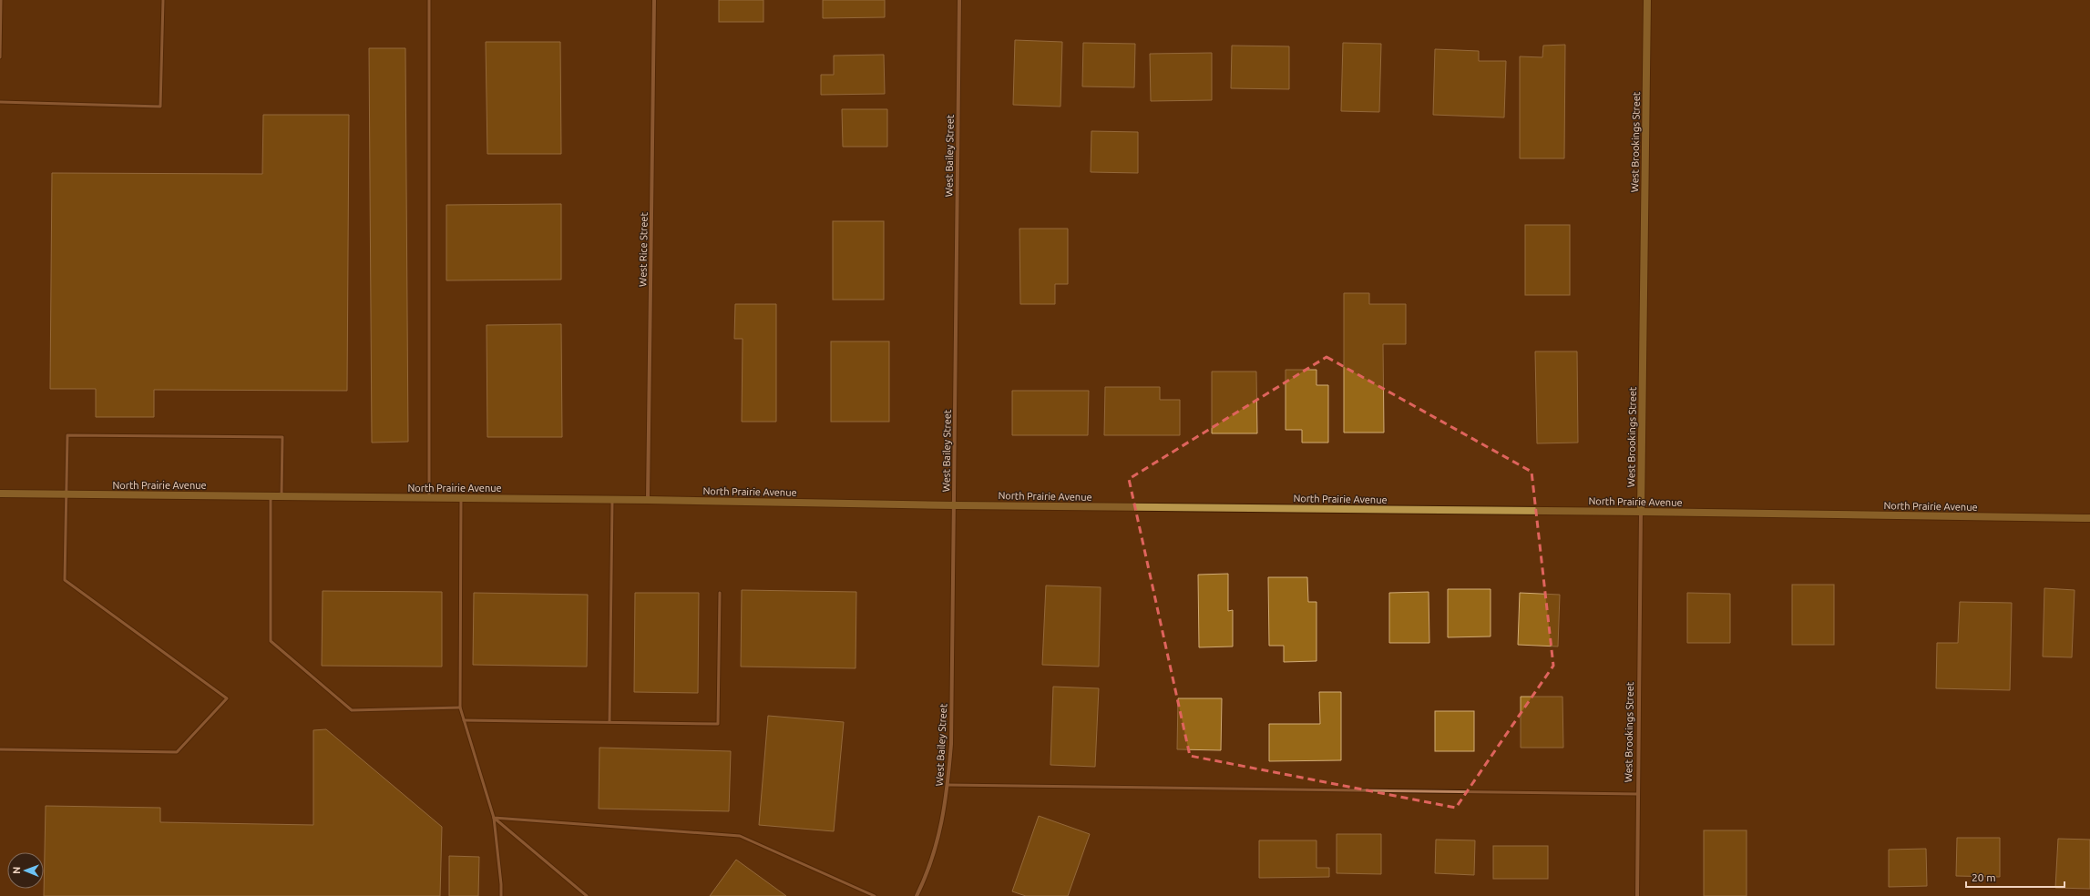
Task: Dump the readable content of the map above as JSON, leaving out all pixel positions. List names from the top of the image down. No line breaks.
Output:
{"streets":{"street":["West Brookings Street","West Bailey Street","West Rice Street","North Prairie Avenue"]},"crossings":[["West Brookings Street","North Prairie Avenue"],["West Bailey Street","North Prairie Avenue"],["West Rice Street","North Prairie Avenue"]],"scale_bar":"20 m","north":"left"}
